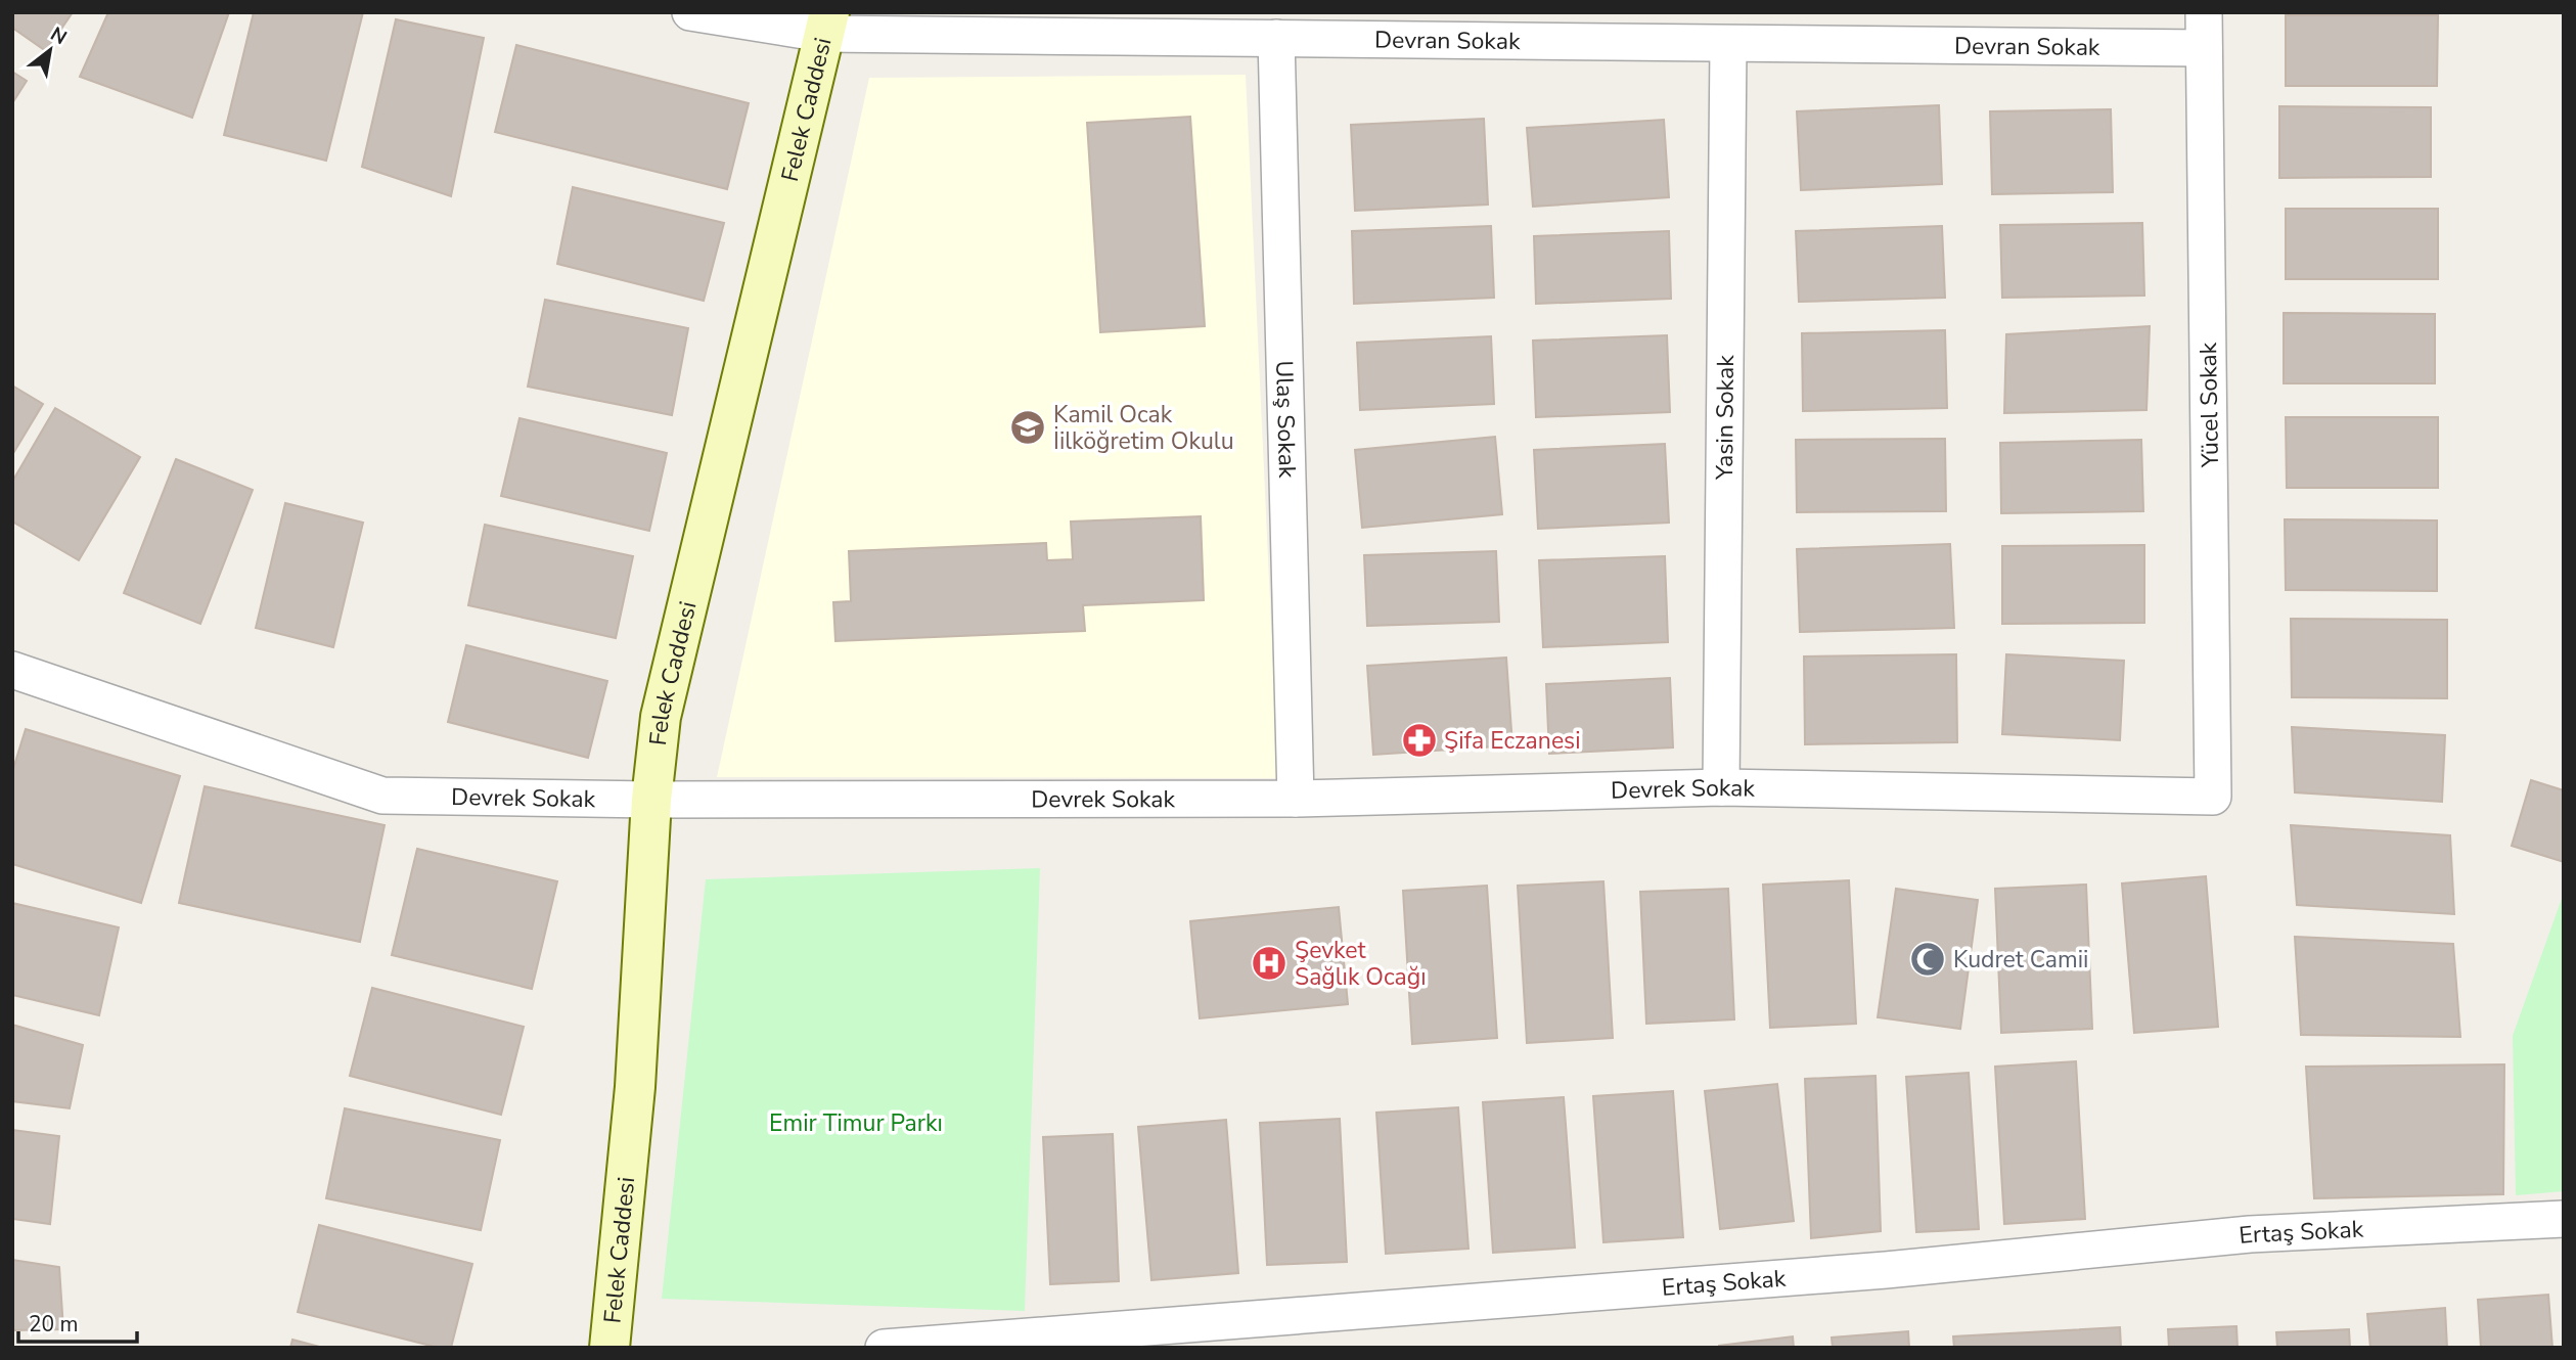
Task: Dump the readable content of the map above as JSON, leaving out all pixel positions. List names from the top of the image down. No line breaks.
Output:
{"streets":{"street":["Devran Sokak","Felek Caddesi","Yücel Sokak","Yasin Sokak","Ulaş Sokak","Devrek Sokak","Ertaş Sokak"]},"crossings":[["Devran Sokak","Felek Caddesi"],["Devran Sokak","Yücel Sokak"],["Devran Sokak","Yasin Sokak"],["Devran Sokak","Ulaş Sokak"],["Felek Caddesi","Devrek Sokak"],["Yücel Sokak","Devrek Sokak"],["Yasin Sokak","Devrek Sokak"],["Ulaş Sokak","Devrek Sokak"]],"parks":["Emir Timur Parkı"],"places":{"school or university":["Kamil Ocak İilköğretim Okulu"],"pharmacy":["Şifa Eczanesi"],"mosque":["Kudret Camii"],"hospital":["Şevket Sağlık Ocağı"]},"scale_bar":"20 m","north":"top right"}
